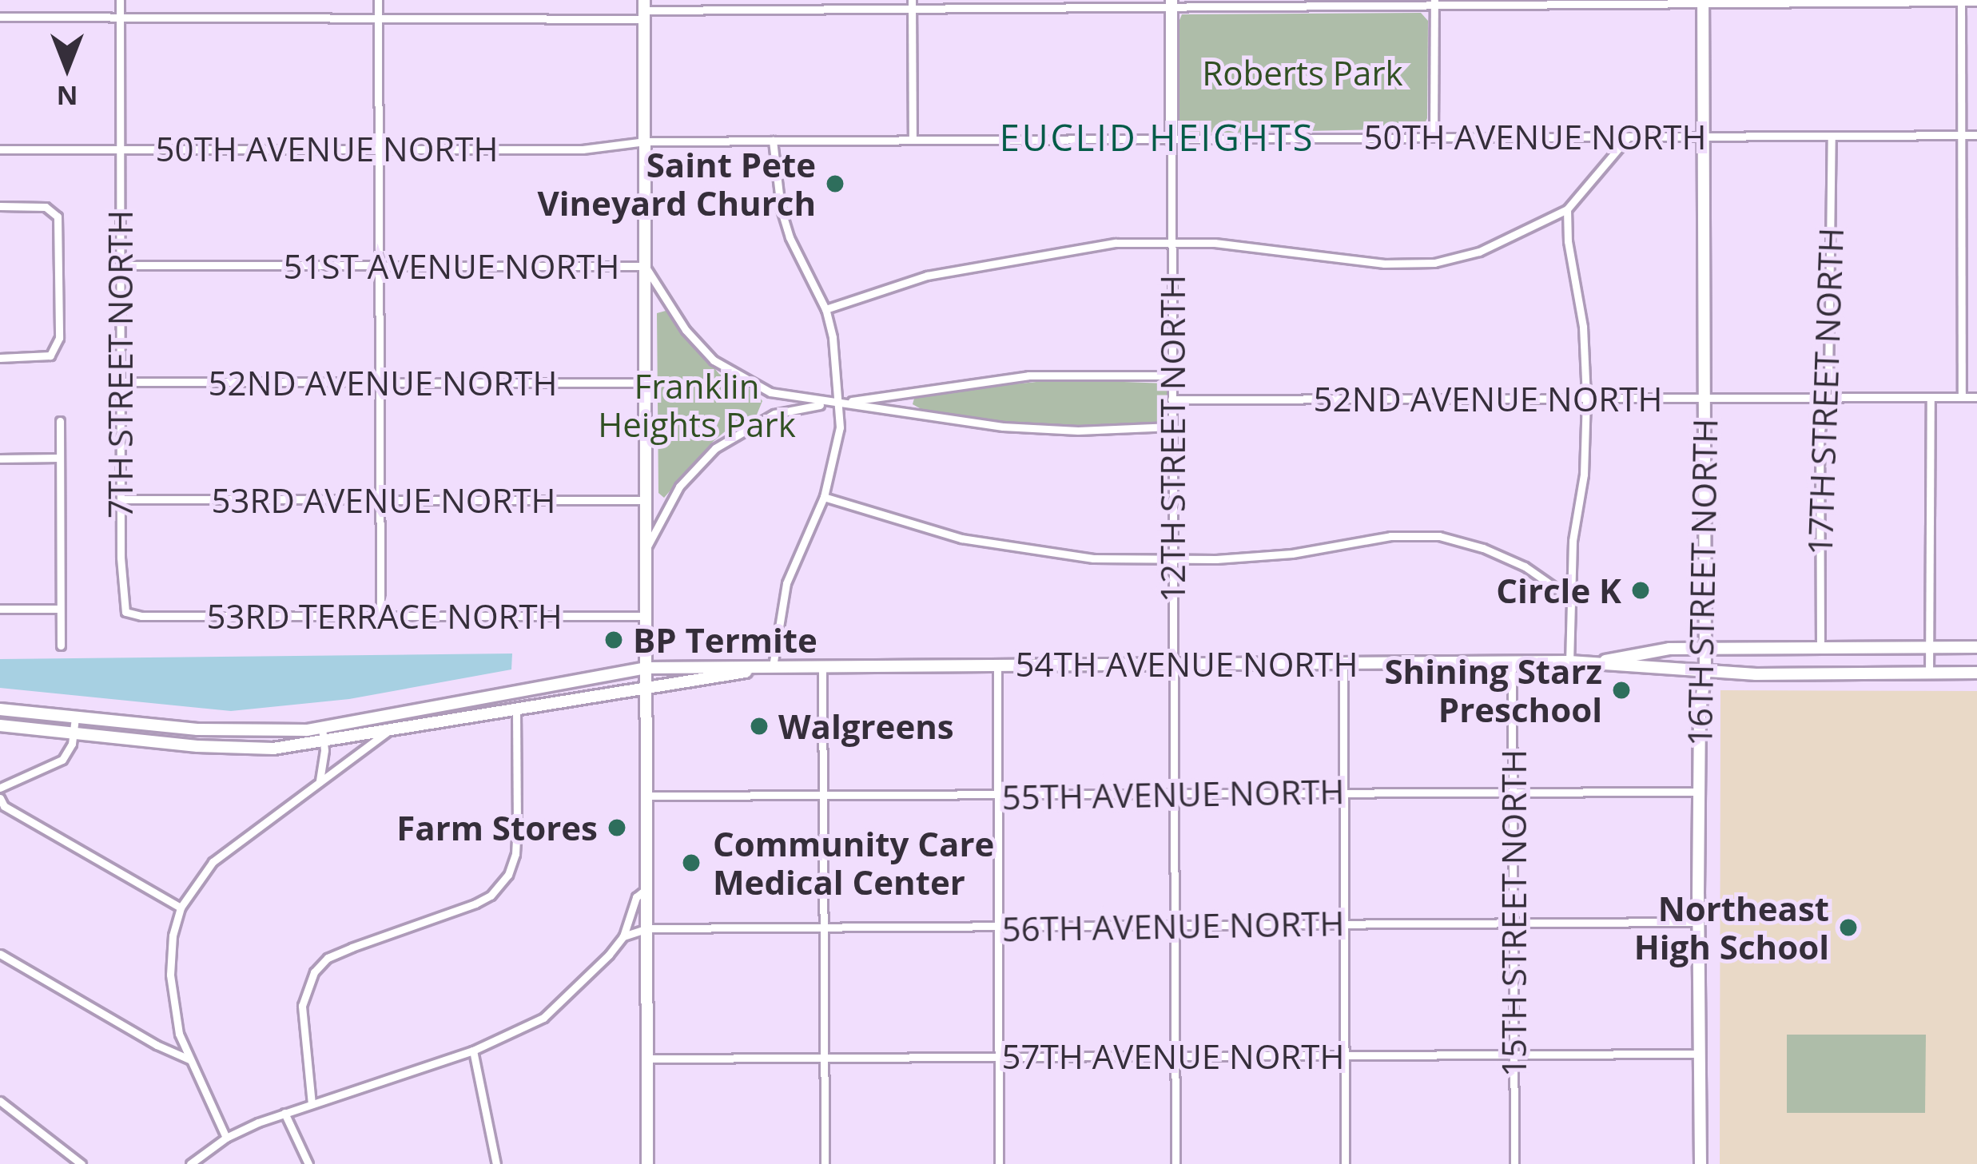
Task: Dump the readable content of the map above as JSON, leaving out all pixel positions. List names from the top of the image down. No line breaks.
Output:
{"streets":{"main road":["12TH STREET NORTH","16TH STREET NORTH","54TH AVENUE NORTH"],"street":["50TH AVENUE NORTH","51ST AVENUE NORTH","7TH STREET NORTH","52ND AVENUE NORTH","17TH STREET NORTH","53RD AVENUE NORTH","53RD TERRACE NORTH","55TH AVENUE NORTH","15TH STREET NORTH","56TH AVENUE NORTH","57TH AVENUE NORTH"]},"crossings":[["50TH AVENUE NORTH","7TH STREET NORTH"],["50TH AVENUE NORTH","17TH STREET NORTH"],["50TH AVENUE NORTH","12TH STREET NORTH"],["50TH AVENUE NORTH","16TH STREET NORTH"],["51ST AVENUE NORTH","7TH STREET NORTH"],["7TH STREET NORTH","52ND AVENUE NORTH"],["7TH STREET NORTH","53RD AVENUE NORTH"],["7TH STREET NORTH","53RD TERRACE NORTH"],["52ND AVENUE NORTH","17TH STREET NORTH"],["52ND AVENUE NORTH","12TH STREET NORTH"],["52ND AVENUE NORTH","16TH STREET NORTH"],["17TH STREET NORTH","54TH AVENUE NORTH"],["12TH STREET NORTH","54TH AVENUE NORTH"],["12TH STREET NORTH","55TH AVENUE NORTH"],["12TH STREET NORTH","56TH AVENUE NORTH"],["12TH STREET NORTH","57TH AVENUE NORTH"],["16TH STREET NORTH","54TH AVENUE NORTH"],["16TH STREET NORTH","55TH AVENUE NORTH"],["16TH STREET NORTH","56TH AVENUE NORTH"],["16TH STREET NORTH","57TH AVENUE NORTH"],["54TH AVENUE NORTH","15TH STREET NORTH"],["55TH AVENUE NORTH","15TH STREET NORTH"],["15TH STREET NORTH","56TH AVENUE NORTH"],["15TH STREET NORTH","57TH AVENUE NORTH"]],"districts":["EUCLID HEIGHTS"],"parks":["Roberts Park","Franklin Heights Park"],"places":["Saint Pete Vineyard Church","Circle K","BP Termite","Shining Starz Preschool","Walgreens","Farm Stores","Community Care Medical Center","Northeast High School"],"north":"bottom"}
